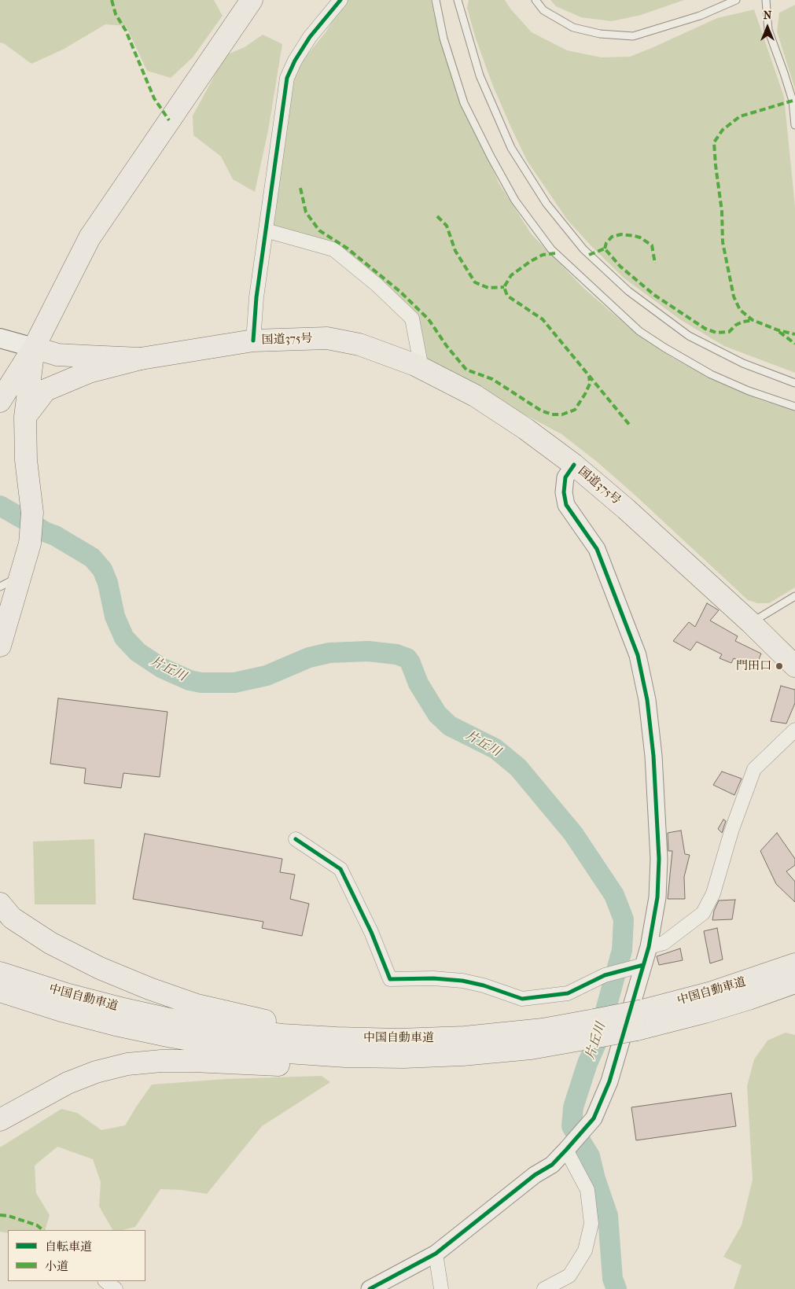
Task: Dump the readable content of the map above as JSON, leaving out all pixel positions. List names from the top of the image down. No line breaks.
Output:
{"streets":{"highway":["国道375号","中国自動車道"]},"water":["片丘川"],"places":["門田口"],"legend":["自転車道","小道"],"north":"top"}
